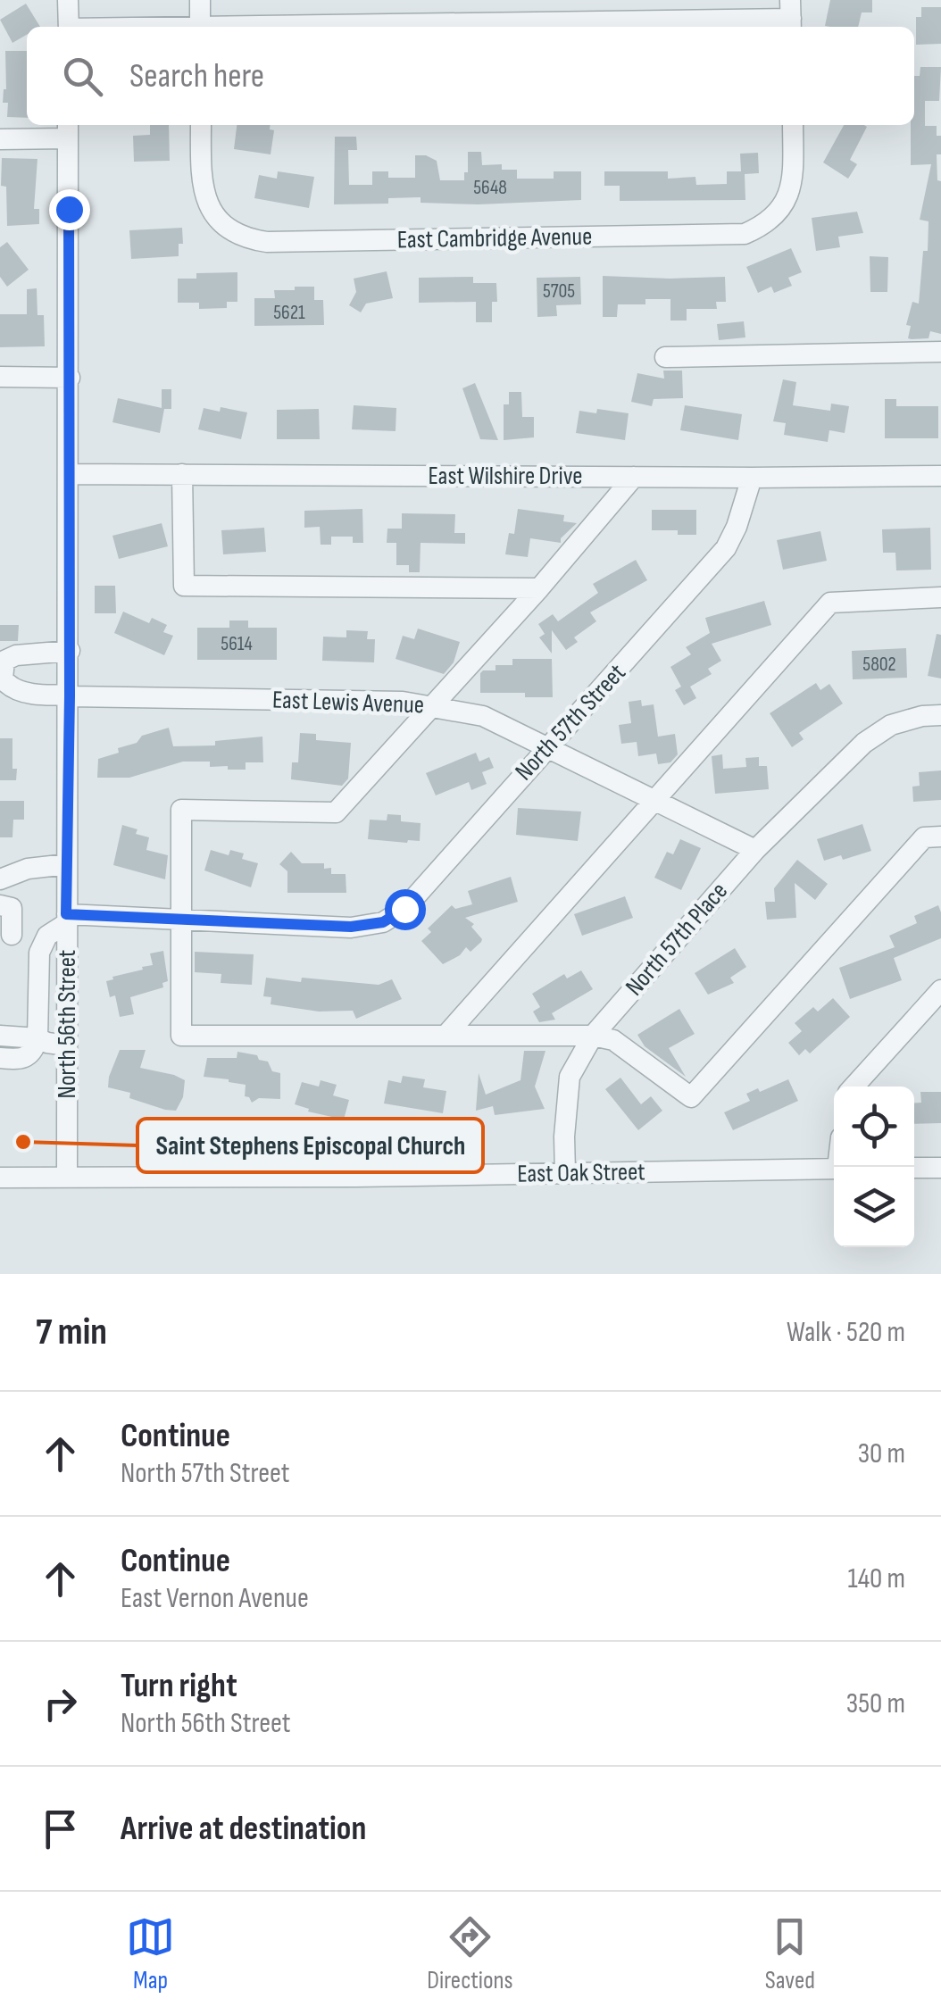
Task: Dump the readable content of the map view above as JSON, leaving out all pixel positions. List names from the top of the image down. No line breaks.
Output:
{"streets":{"street":["East Cambridge Avenue","East Wilshire Drive","East Lewis Avenue","North 57th Street","North 57th Place","North 56th Street","East Oak Street"]},"crossings":[["East Wilshire Drive","North 57th Street"],["East Wilshire Drive","North 56th Street"],["East Lewis Avenue","North 57th Street"],["East Lewis Avenue","North 57th Place"],["East Lewis Avenue","North 56th Street"],["North 57th Street","North 56th Street"],["North 57th Place","East Oak Street"],["North 56th Street","East Oak Street"]],"places":["Saint Stephens Episcopal Church"],"house_numbers":["5648","5705","5621","5614","5802"],"page":{"search":"Search here","heading":["7 min","Walk · 520 m"],"list":[["Continue","North 57th Street","30 m"],["Continue","East Vernon Avenue","140 m"],["Turn right","North 56th Street","350 m"],"Arrive at destination"],"nav":["Map","Directions","Saved"]}}
